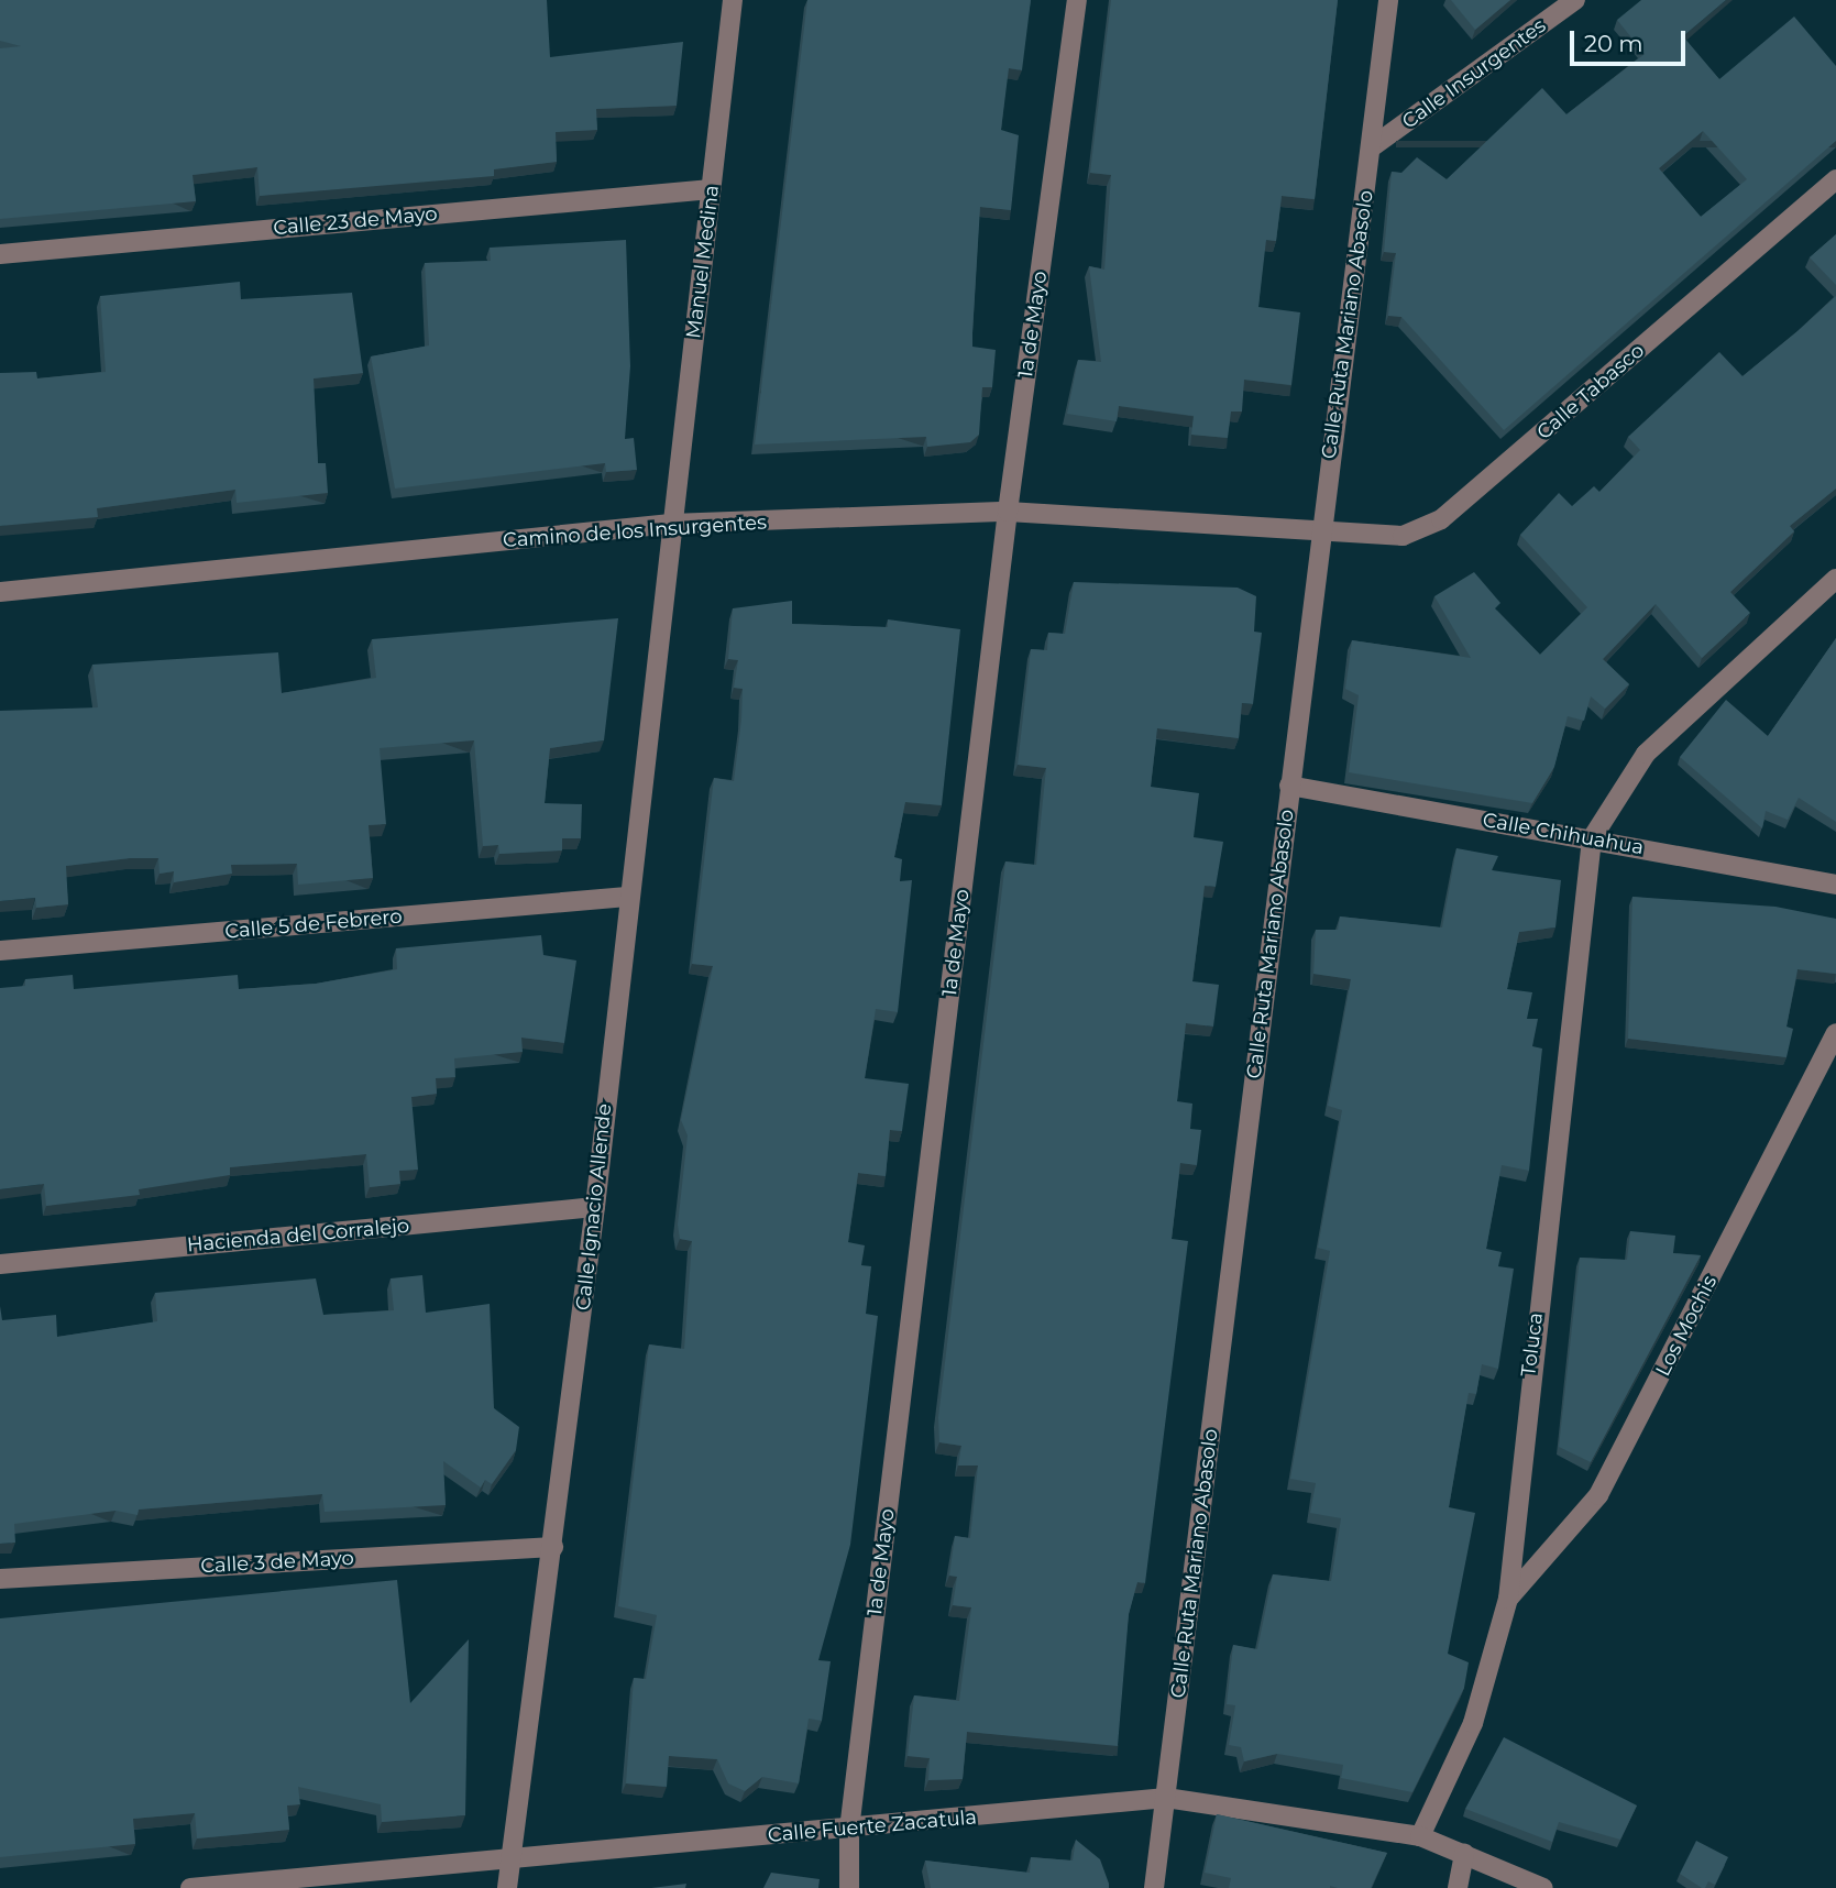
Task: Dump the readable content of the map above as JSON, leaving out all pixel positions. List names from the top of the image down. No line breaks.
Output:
{"streets":{"street":["Calle Insurgentes","Calle 23 de Mayo","Manuel Medina","1a de Mayo","Calle Ruta Mariano Abasolo","Calle Tabasco","Camino de los Insurgentes","Calle Chihuahua","Calle 5 de Febrero","Calle Ignacio Allende","Hacienda del Corralejo","Los Mochis","Toluca","Calle 3 de Mayo","Calle Fuerte Zacatula"]},"crossings":[["Calle Insurgentes","Calle Ruta Mariano Abasolo"],["Calle 23 de Mayo","Manuel Medina"],["Manuel Medina","Camino de los Insurgentes"],["Manuel Medina","Calle Ignacio Allende"],["1a de Mayo","Camino de los Insurgentes"],["1a de Mayo","Calle Fuerte Zacatula"],["Calle Ruta Mariano Abasolo","Calle Tabasco"],["Calle Ruta Mariano Abasolo","Camino de los Insurgentes"],["Calle Ruta Mariano Abasolo","Calle Chihuahua"],["Calle Ruta Mariano Abasolo","Calle Fuerte Zacatula"],["Calle Tabasco","Camino de los Insurgentes"],["Camino de los Insurgentes","Calle Ignacio Allende"],["Calle Chihuahua","Toluca"],["Calle 5 de Febrero","Calle Ignacio Allende"],["Calle Ignacio Allende","Hacienda del Corralejo"],["Calle Ignacio Allende","Calle 3 de Mayo"],["Calle Ignacio Allende","Calle Fuerte Zacatula"],["Los Mochis","Toluca"],["Toluca","Calle Fuerte Zacatula"]],"scale_bar":"20 m"}
